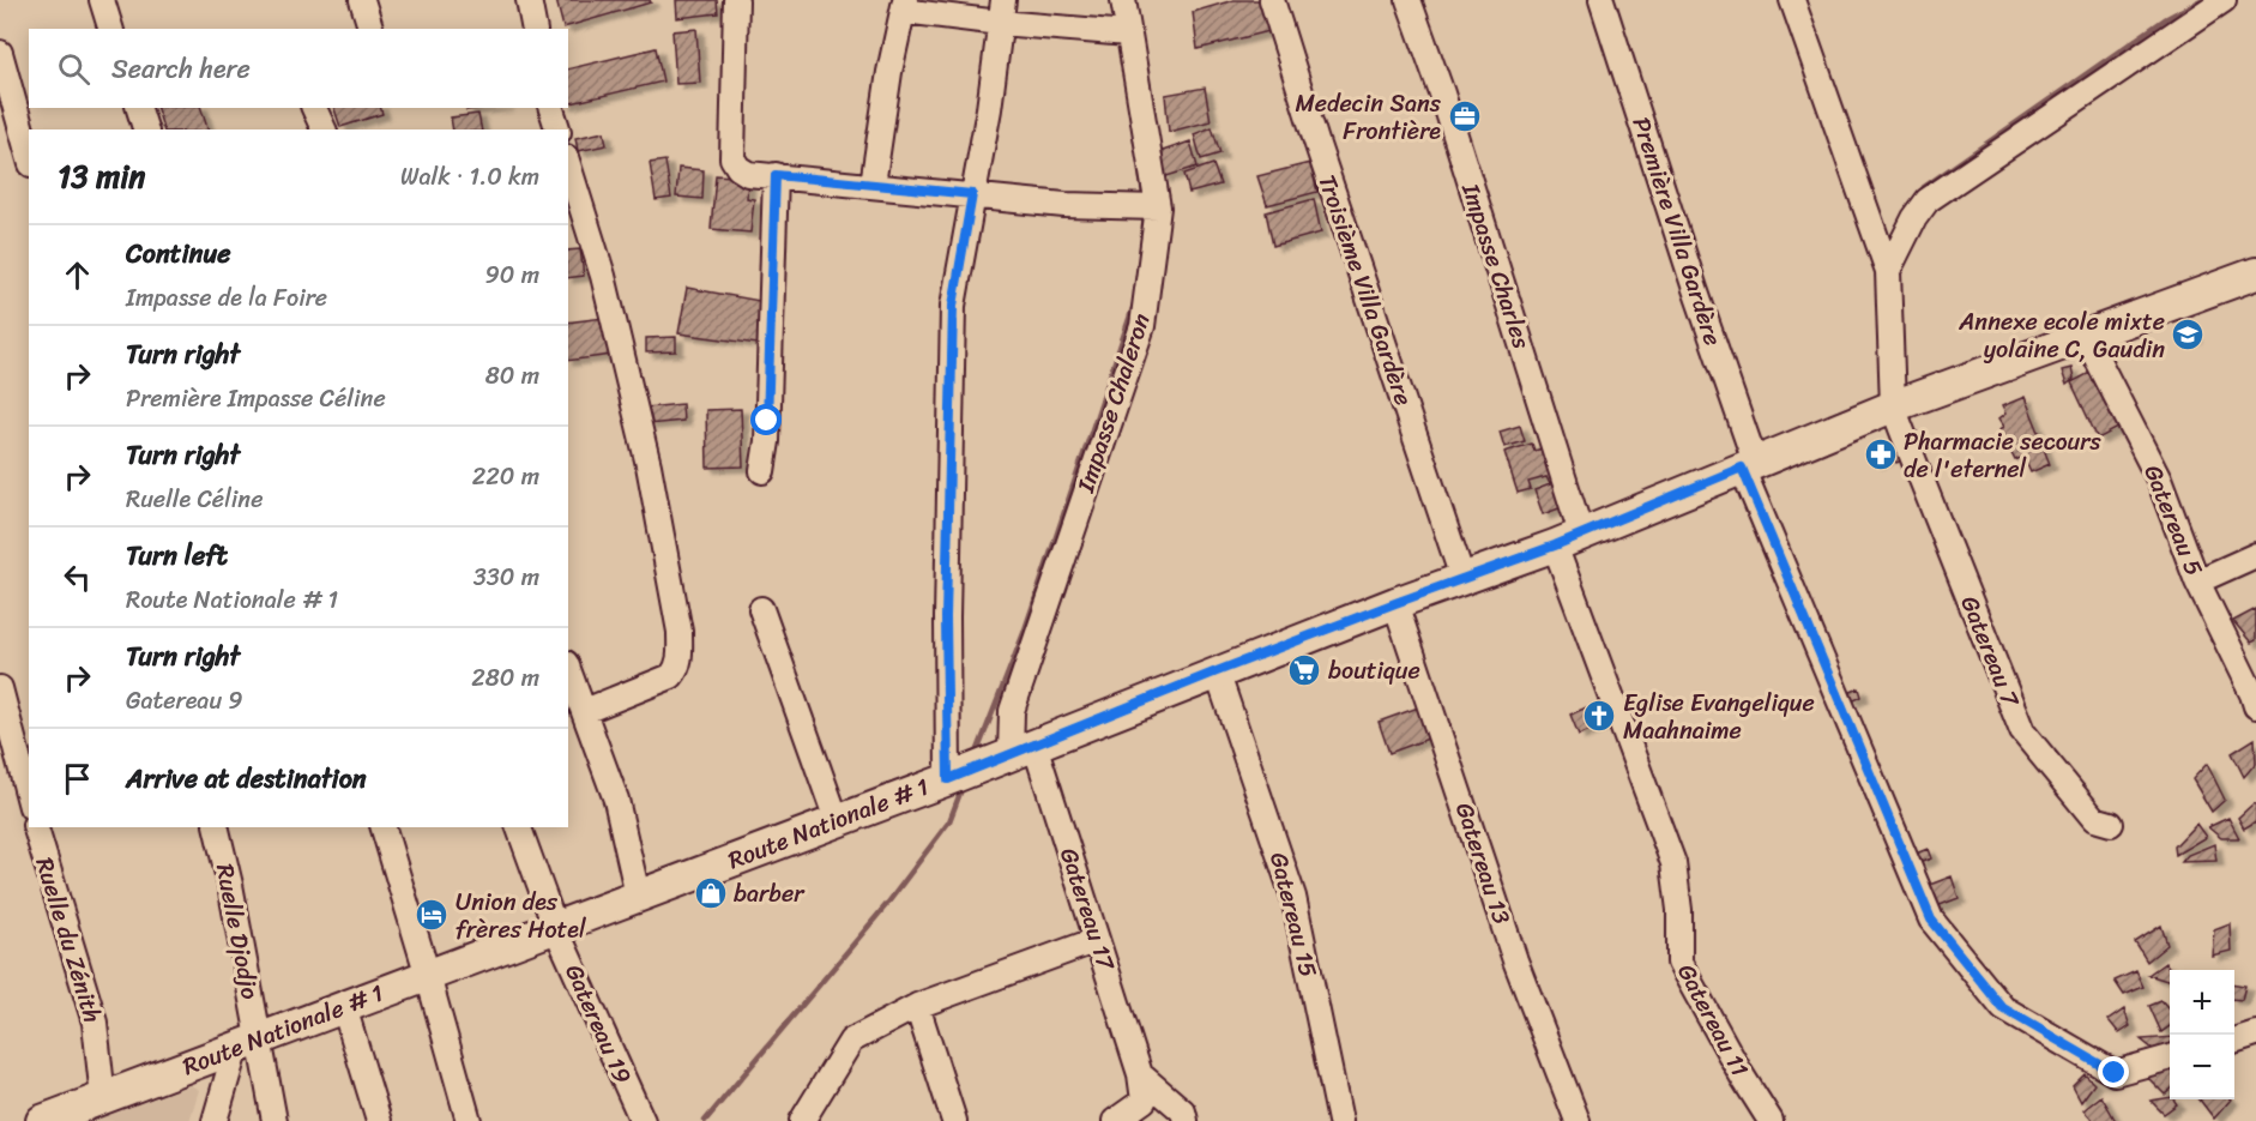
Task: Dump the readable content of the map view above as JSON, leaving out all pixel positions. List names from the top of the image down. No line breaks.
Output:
{"streets":{"main road":["Route Nationale # 1"],"street":["Première Villa Gardère","Impasse Charles","Troisième Villa Gardère","Impasse Chaleron","Gatereau 5","Gatereau 7","Gatereau 13","Gatereau 17","Gatereau 15","Ruelle Djodjo","Ruelle du Zénith","Gatereau 11","Gatereau 19"]},"crossings":[["Première Villa Gardère","Route Nationale # 1"],["Impasse Charles","Route Nationale # 1"],["Impasse Charles","Gatereau 11"],["Troisième Villa Gardère","Route Nationale # 1"],["Impasse Chaleron","Route Nationale # 1"],["Impasse Chaleron","Gatereau 17"],["Gatereau 5","Route Nationale # 1"],["Gatereau 7","Route Nationale # 1"],["Route Nationale # 1","Gatereau 13"],["Route Nationale # 1","Gatereau 17"],["Route Nationale # 1","Gatereau 15"],["Route Nationale # 1","Ruelle Djodjo"],["Route Nationale # 1","Ruelle du Zénith"],["Route Nationale # 1","Gatereau 11"],["Route Nationale # 1","Gatereau 19"]],"places":{"office":["Medecin Sans Frontière"],"school or university":["Annexe ecole mixte yolaine C, Gaudin"],"pharmacy":["Pharmacie secours de l'eternel"],"supermarket":["boutique"],"church":["Eglise Evangelique Maahnaime"],"shop":["barber"],"hotel":["Union des frères Hotel"]},"page":{"search":"Search here","heading":["13 min","Walk · 1.0 km"],"list":[["Continue","Impasse de la Foire","90 m"],["Turn right","Première Impasse Céline","80 m"],["Turn right","Ruelle Céline","220 m"],["Turn left","Route Nationale # 1","330 m"],["Turn right","Gatereau 9","280 m"],"Arrive at destination"],"map_buttons":["+","−"]}}
